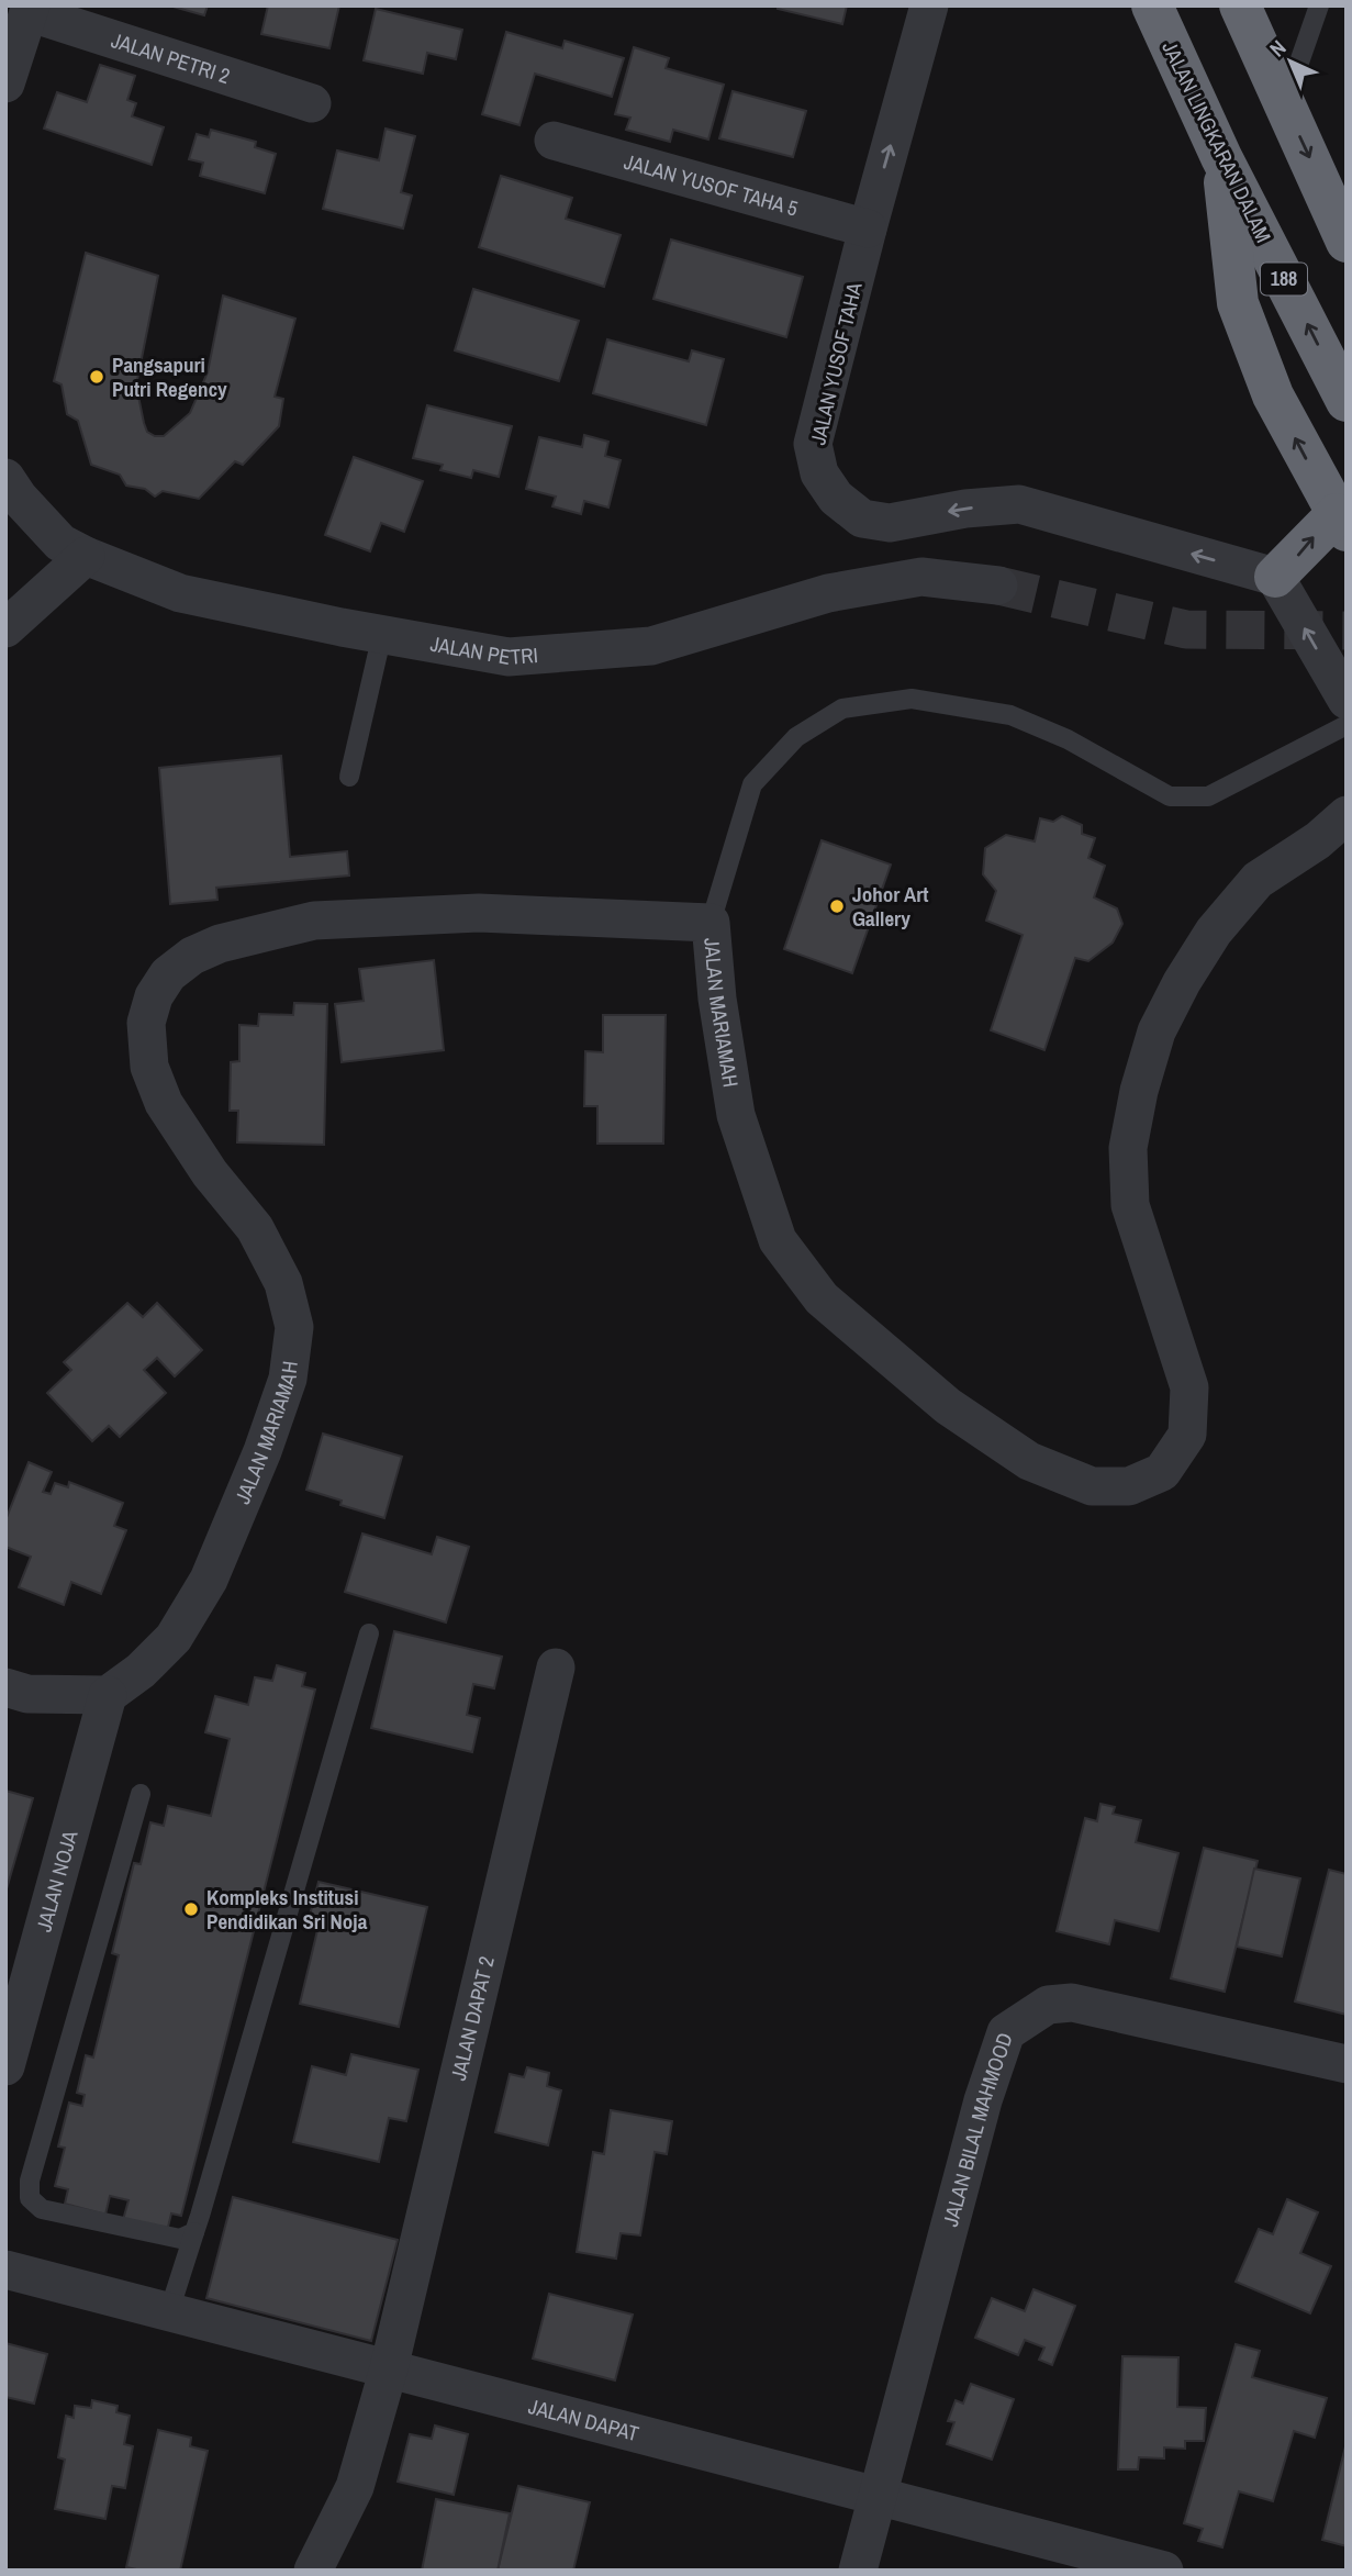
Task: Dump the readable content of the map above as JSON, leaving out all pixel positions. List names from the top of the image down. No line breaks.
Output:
{"streets":{"highway":["JALAN LINGKARAN DALAM","188"],"street":["JALAN PETRI 2","JALAN YUSOF TAHA 5","JALAN YUSOF TAHA","JALAN PETRI","JALAN MARIAMAH","JALAN NOJA","JALAN DAPAT 2","JALAN BILAL MAHMOOD","JALAN DAPAT"]},"crossings":[["JALAN YUSOF TAHA 5","JALAN YUSOF TAHA"],["JALAN MARIAMAH","JALAN NOJA"],["JALAN DAPAT 2","JALAN DAPAT"],["JALAN BILAL MAHMOOD","JALAN DAPAT"]],"places":["Pangsapuri Putri Regency","Johor Art Gallery","Kompleks Institusi Pendidikan Sri Noja"],"north":"top left"}
